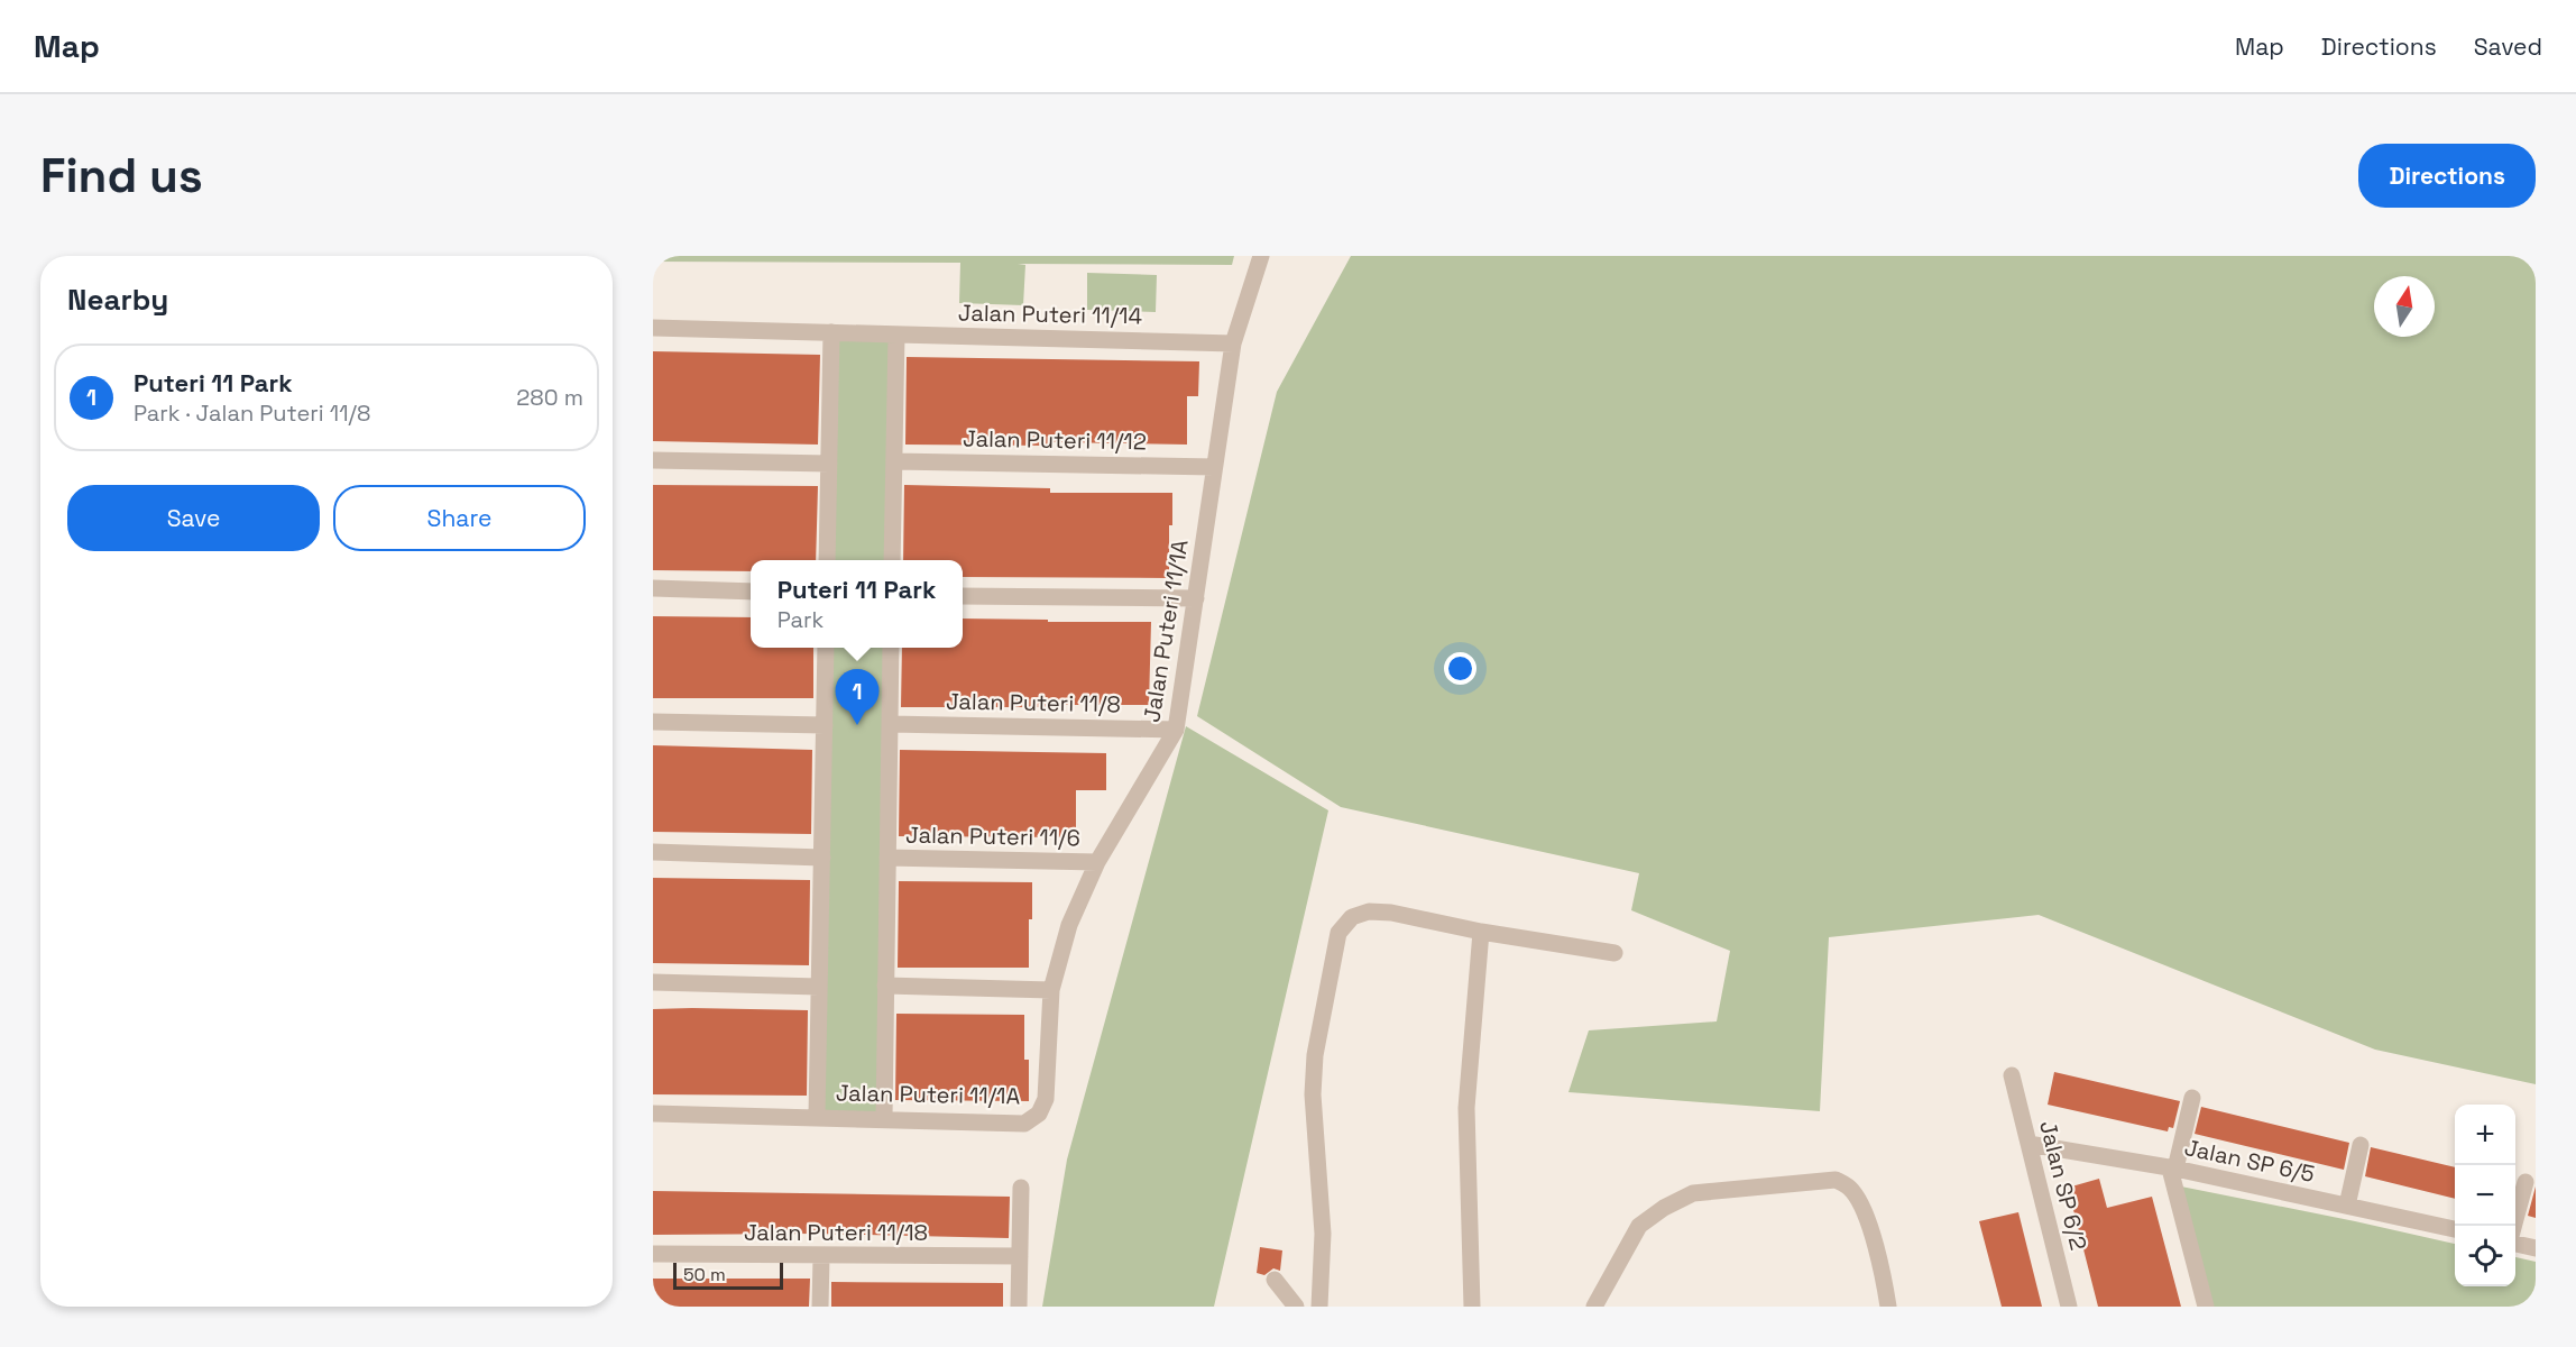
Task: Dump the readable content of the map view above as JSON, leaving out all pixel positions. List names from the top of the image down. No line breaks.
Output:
{"streets":{"street":["Jalan Puteri 11/14","Jalan Puteri 11/12","Jalan Puteri 11/1A","Jalan Puteri 11/8","Jalan Puteri 11/6","Jalan SP 6/5","Jalan SP 6/2","Jalan Puteri 11/18"]},"crossings":[["Jalan Puteri 11/14","Jalan Puteri 11/1A"],["Jalan Puteri 11/12","Jalan Puteri 11/1A"],["Jalan Puteri 11/1A","Jalan Puteri 11/8"],["Jalan Puteri 11/1A","Jalan Puteri 11/6"],["Jalan SP 6/5","Jalan SP 6/2"]],"scale_bar":"50 m","north":"top","page":{"header":"Map","nav":["Map","Directions","Saved"],"buttons":["Directions",["Save","Share"]],"title":"Find us","heading":"Nearby","list":[{"mark":"1","name":"Puteri 11 Park","note":"Park · Jalan Puteri 11/8","value":"280 m"}],"popup":["Puteri 11 Park","Park"],"pins":"1","map_buttons":["+","−"],"scale":"50 m"}}
